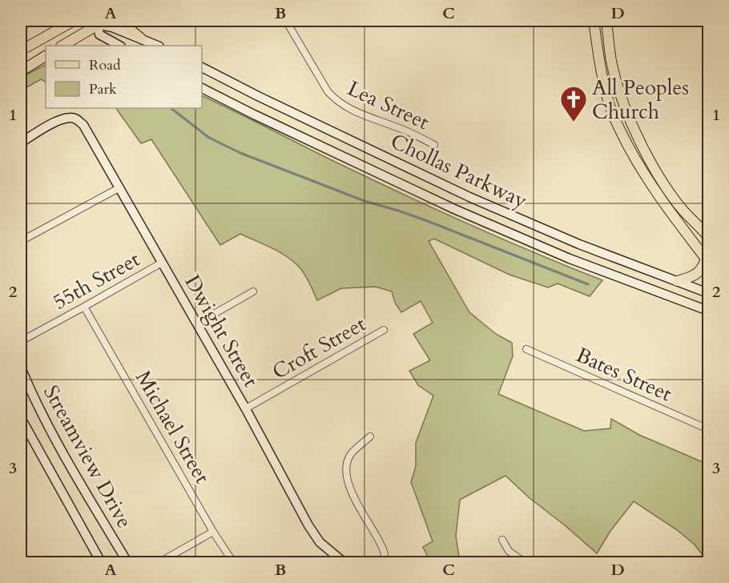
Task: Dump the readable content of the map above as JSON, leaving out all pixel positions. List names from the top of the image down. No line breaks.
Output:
{"streets":{"main road":["Chollas Parkway","Dwight Street","Streamview Drive"],"street":["Lea Street","55th Street","Croft Street","Bates Street","Michael Street"]},"crossings":[["55th Street","Dwight Street"],["55th Street","Michael Street"],["Dwight Street","Croft Street"]],"places":{"church":["All Peoples Church"]},"legend":["Road","Park"],"grid":{"columns":["A","B","C","D"],"rows":["1","2","3"]}}
